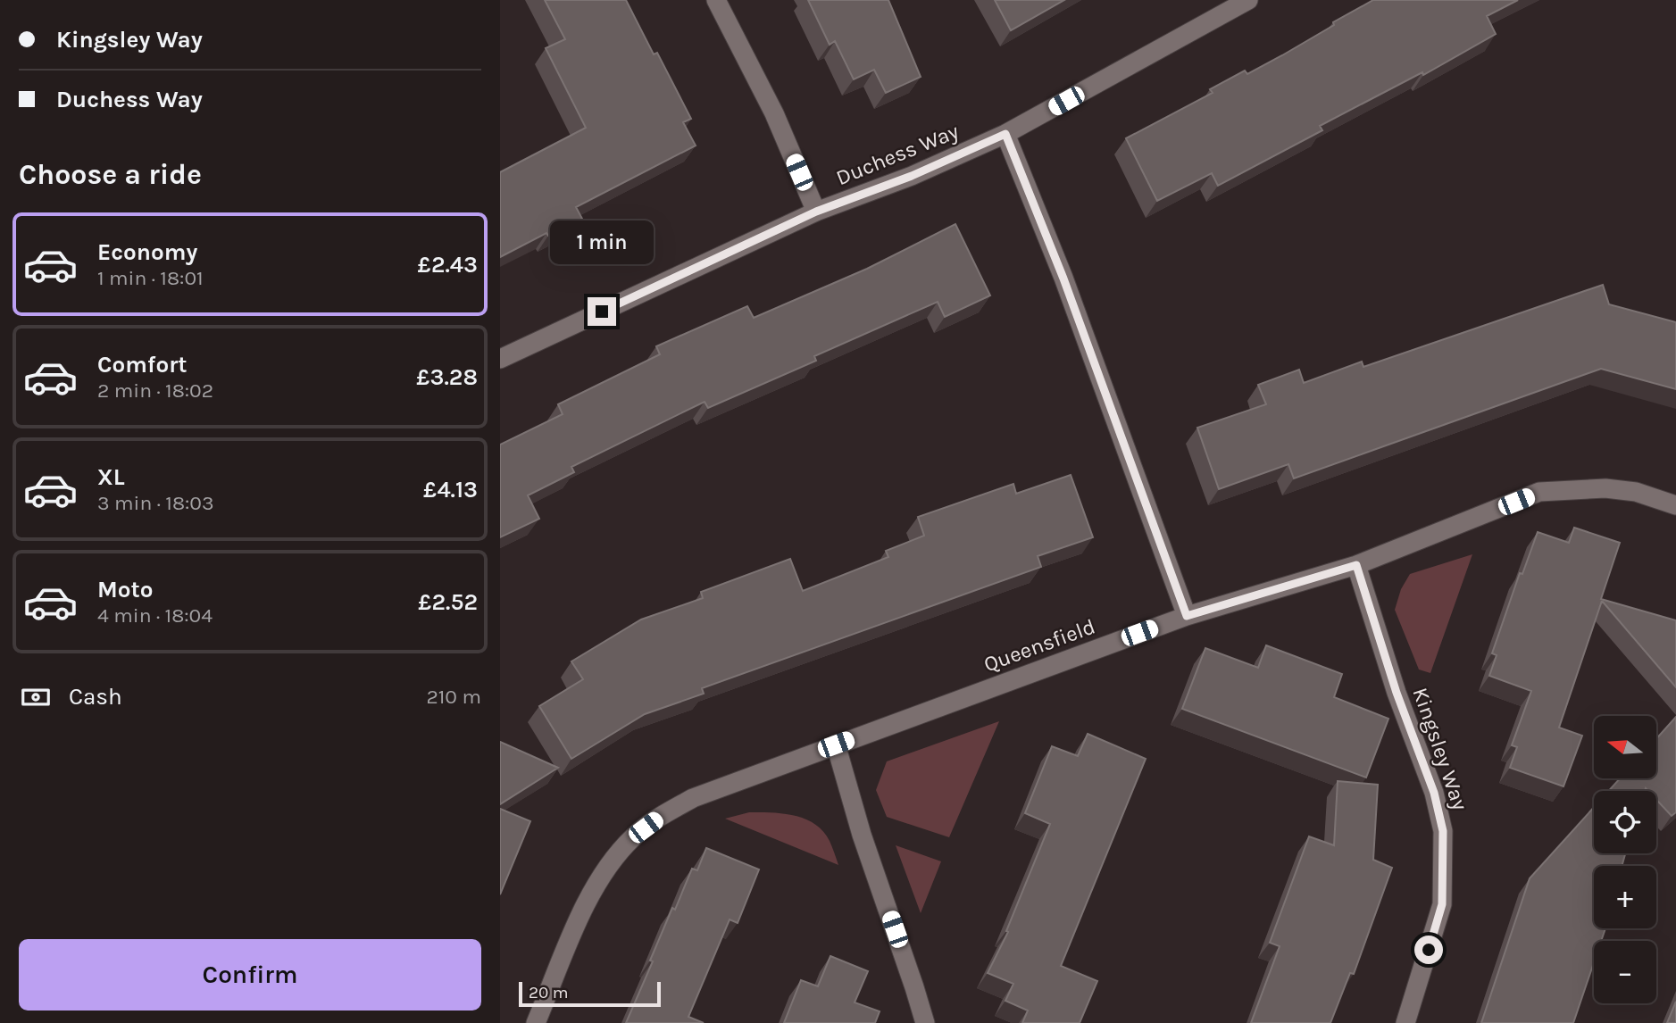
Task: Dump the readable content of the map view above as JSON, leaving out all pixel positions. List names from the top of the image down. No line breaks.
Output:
{"streets":{"street":["Duchess Way","Queensfield","Kingsley Way"]},"crossings":[["Queensfield","Kingsley Way"]],"scale_bar":"20 m","north":"left","page":{"banner":["Kingsley Way","Duchess Way"],"heading":"Choose a ride","list":[{"name":"Economy","note":"1 min · 18:01","value":"£2.43"},{"name":"Comfort","note":"2 min · 18:02","value":"£3.28"},{"name":"XL","note":"3 min · 18:03","value":"£4.13"},{"name":"Moto","note":"4 min · 18:04","value":"£2.52"}],"bubble":"1 min","pay":["Cash","210 m"],"map_buttons":["+","−"],"buttons":"Confirm","scale":"20 m"}}
